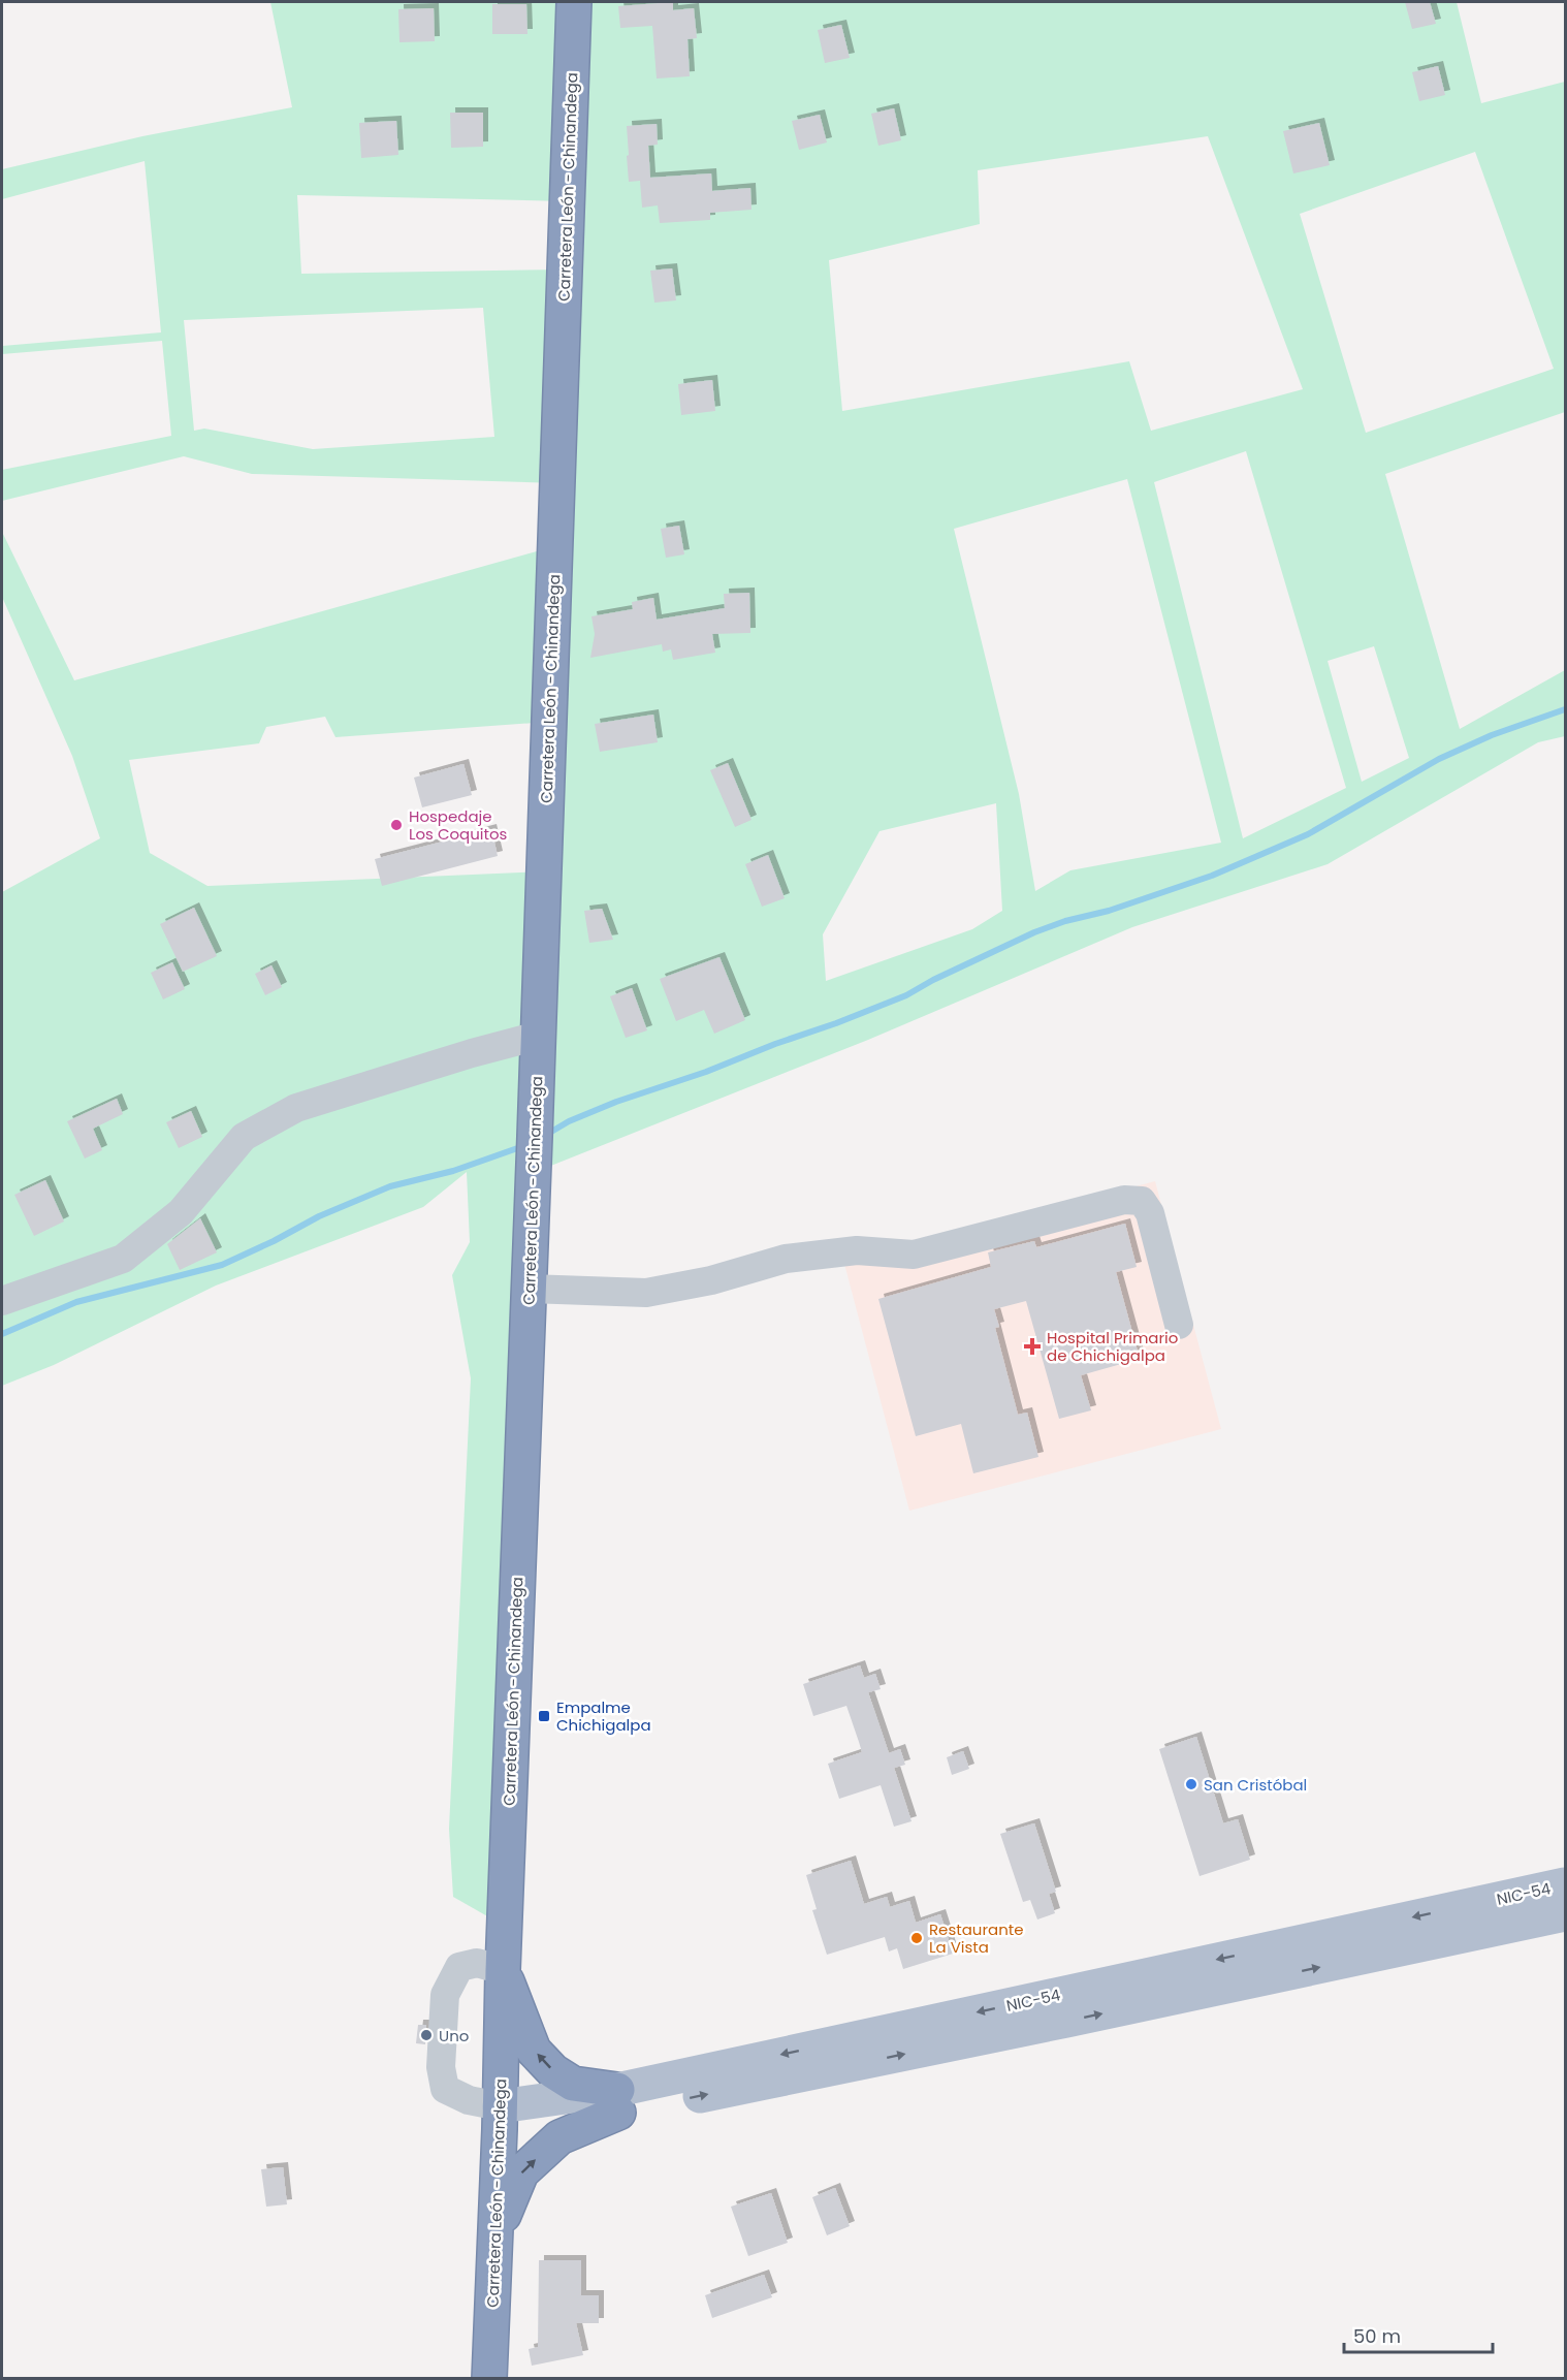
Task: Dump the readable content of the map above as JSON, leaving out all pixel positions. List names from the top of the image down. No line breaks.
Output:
{"streets":{"highway":["Carretera León - Chinandega"],"main road":["NIC-54"]},"crossings":[["Carretera León - Chinandega","NIC-54"]],"places":{"other":["Hospedaje Los Coquitos","San Cristóbal","Restaurante La Vista","Uno"],"health":["Hospital Primario de Chichigalpa"],"transit":["Empalme Chichigalpa"]},"scale_bar":"50 m"}
